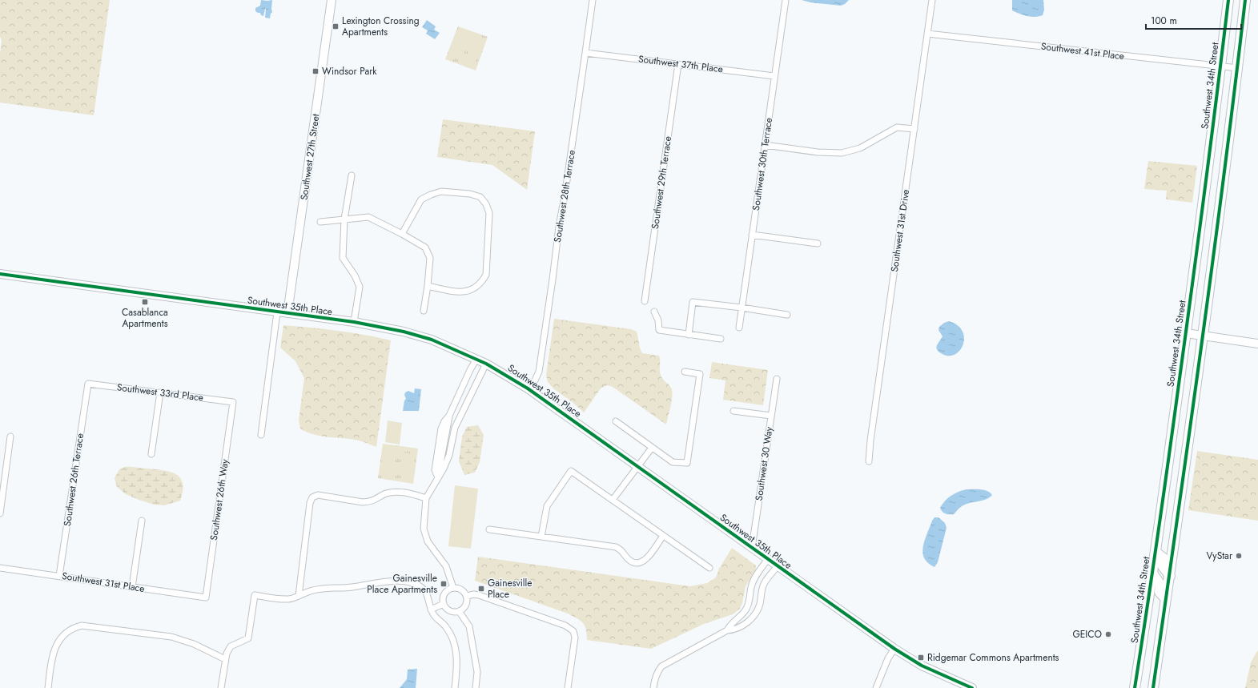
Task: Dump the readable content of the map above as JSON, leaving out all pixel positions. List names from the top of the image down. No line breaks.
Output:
{"streets":{"main road":["Southwest 34th Street"],"street":["Southwest 41st Place","Southwest 37th Place","Southwest 27th Street","Southwest 30th Terrace","Southwest 29th Terrace","Southwest 28th Terrace","Southwest 31st Drive","Southwest 35th Place","Southwest 33rd Place","Southwest 30 Way","Southwest 26th Terrace","Southwest 26th Way","Southwest 31st Place"]},"crossings":[["Southwest 41st Place","Southwest 34th Street"],["Southwest 41st Place","Southwest 31st Drive"],["Southwest 37th Place","Southwest 30th Terrace"],["Southwest 37th Place","Southwest 29th Terrace"],["Southwest 37th Place","Southwest 28th Terrace"],["Southwest 27th Street","Southwest 35th Place"],["Southwest 28th Terrace","Southwest 35th Place"],["Southwest 35th Place","Southwest 30 Way"],["Southwest 33rd Place","Southwest 26th Terrace"],["Southwest 33rd Place","Southwest 26th Way"],["Southwest 26th Terrace","Southwest 31st Place"],["Southwest 26th Way","Southwest 31st Place"]],"places":{"transit":["Lexington Crossing Apartments","Windsor Park","Casablanca Apartments","Gainesville Place Apartments","Gainesville Place","Ridgemar Commons Apartments"],"other":["VyStar","GEICO"]},"scale_bar":"100 m"}
